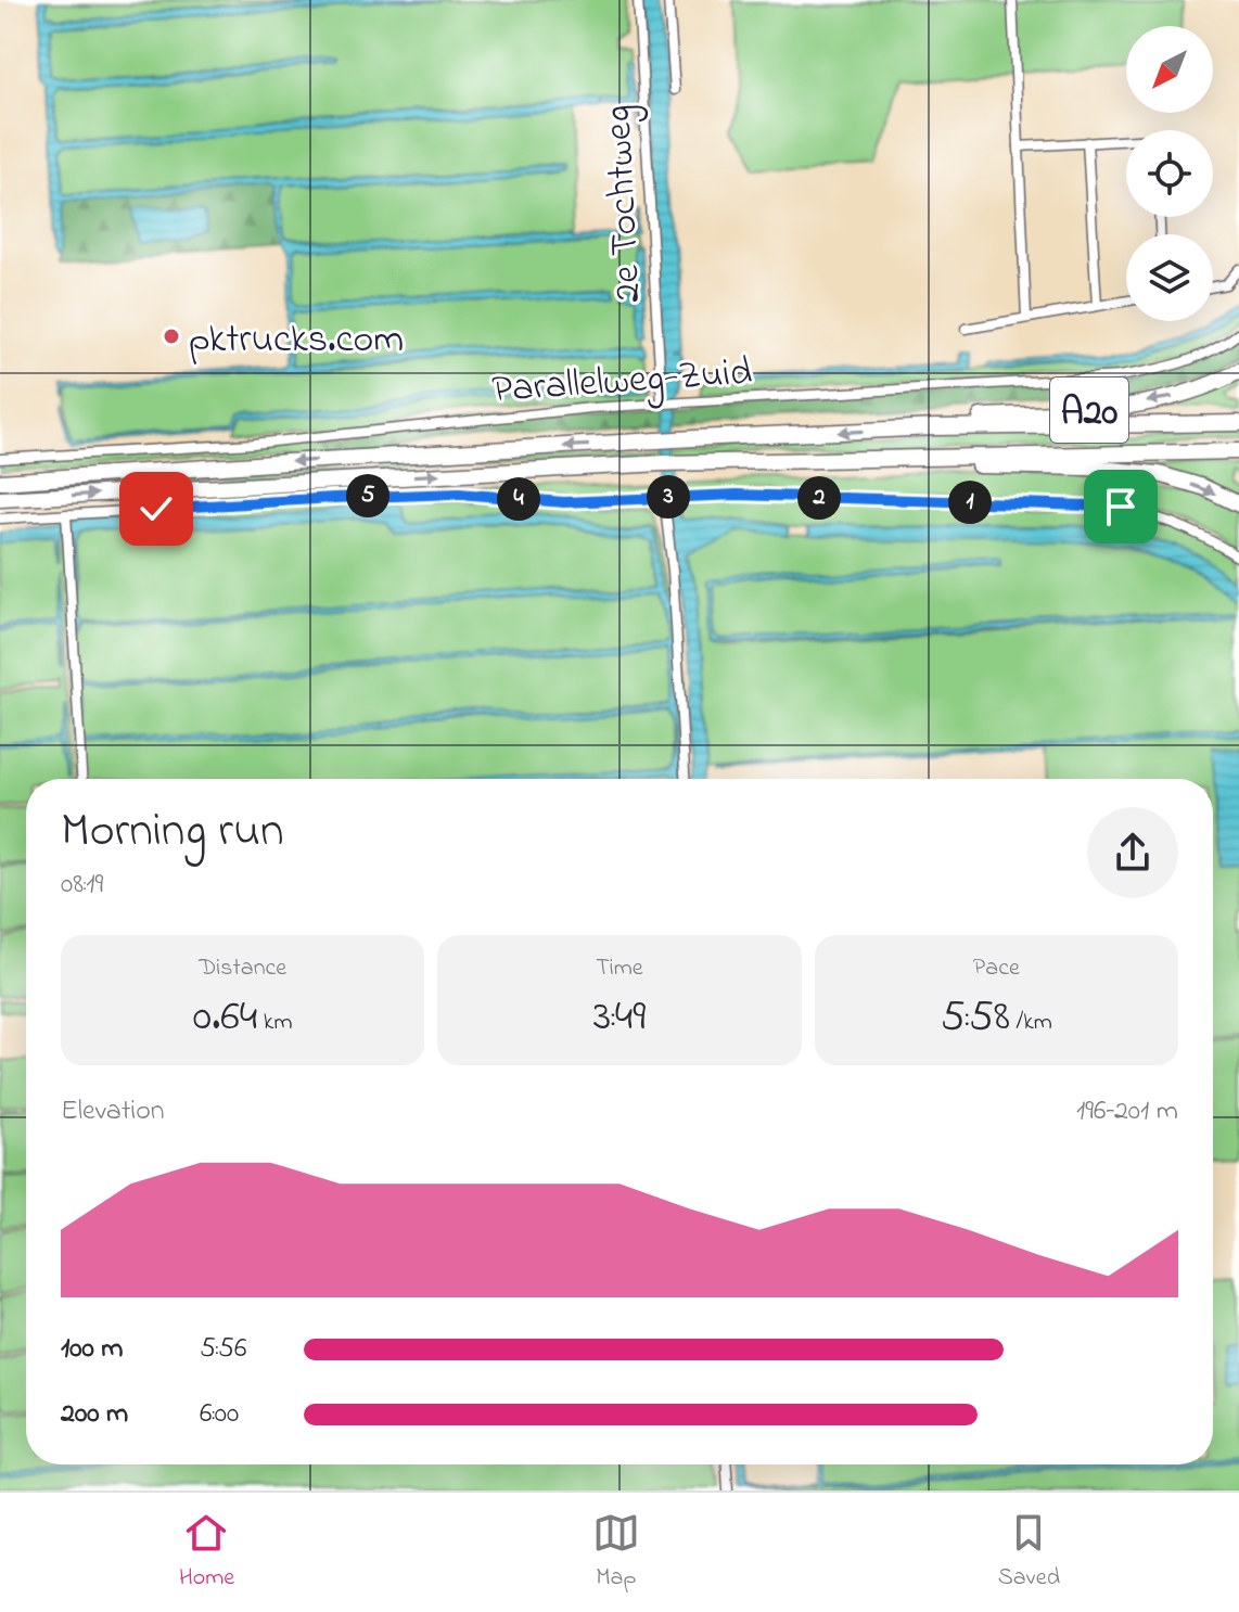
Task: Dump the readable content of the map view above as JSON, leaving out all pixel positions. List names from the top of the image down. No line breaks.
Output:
{"streets":{"highway":["A20"],"street":["2e Tochtweg","Parallelweg-Zuid"]},"crossings":[["2e Tochtweg","Parallelweg-Zuid"]],"places":["pktrucks.com"],"north":"bottom left","page":{"pins":["5","3","2","4","1"],"heading":["Morning run","08:19"],"stats":[["Distance","0.64 km"],["Time","3:49"],["Pace","5:58 /km"]],"chart":["Elevation","196–201 m"],"list":[{"name":"100 m","note":"5:56"},{"name":"200 m","note":"6:00"}],"tabs":["Home","Map","Saved"]}}
